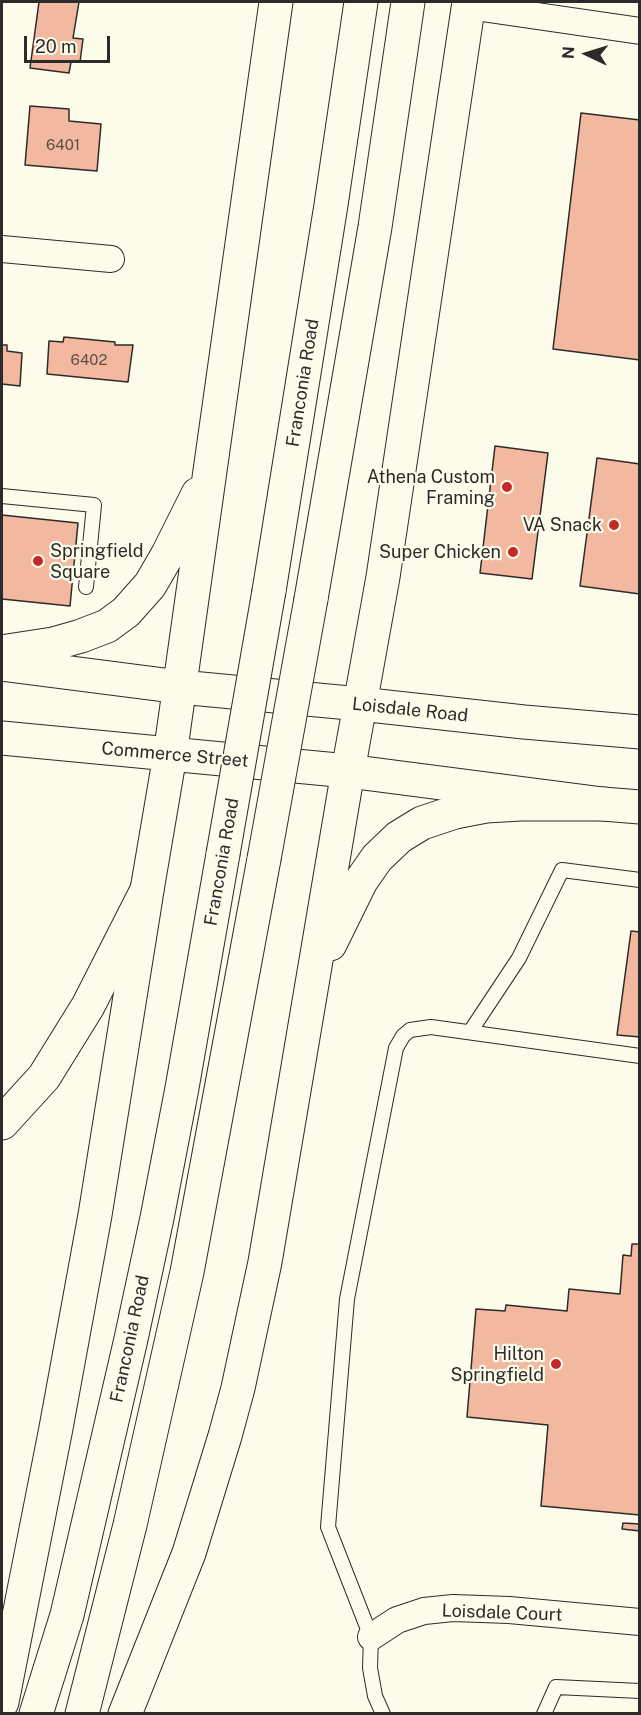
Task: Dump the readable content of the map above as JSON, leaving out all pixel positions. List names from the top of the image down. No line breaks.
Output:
{"streets":{"main road":["Franconia Road","Loisdale Road","Commerce Street"],"street":["Loisdale Court"]},"places":["Athena Custom Framing","VA Snack","Super Chicken","Springfield Square","Hilton Springfield"],"house_numbers":["6401","6402"],"scale_bar":"20 m","north":"left"}
